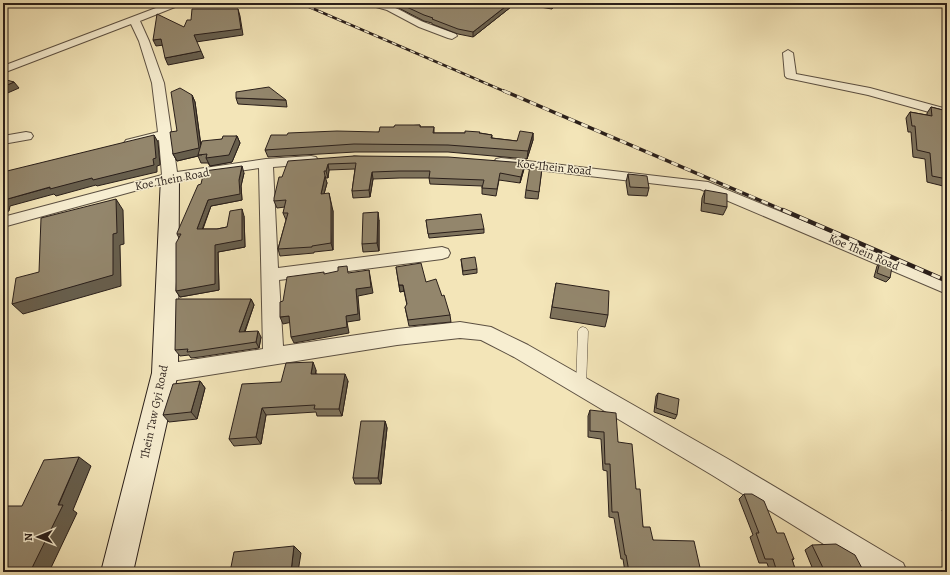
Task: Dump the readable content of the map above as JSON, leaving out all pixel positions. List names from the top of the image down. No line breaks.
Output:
{"streets":{"street":["Koe Thein Road","Thein Taw Gyi Road"]},"crossings":[["Koe Thein Road","Thein Taw Gyi Road"]],"north":"left"}
